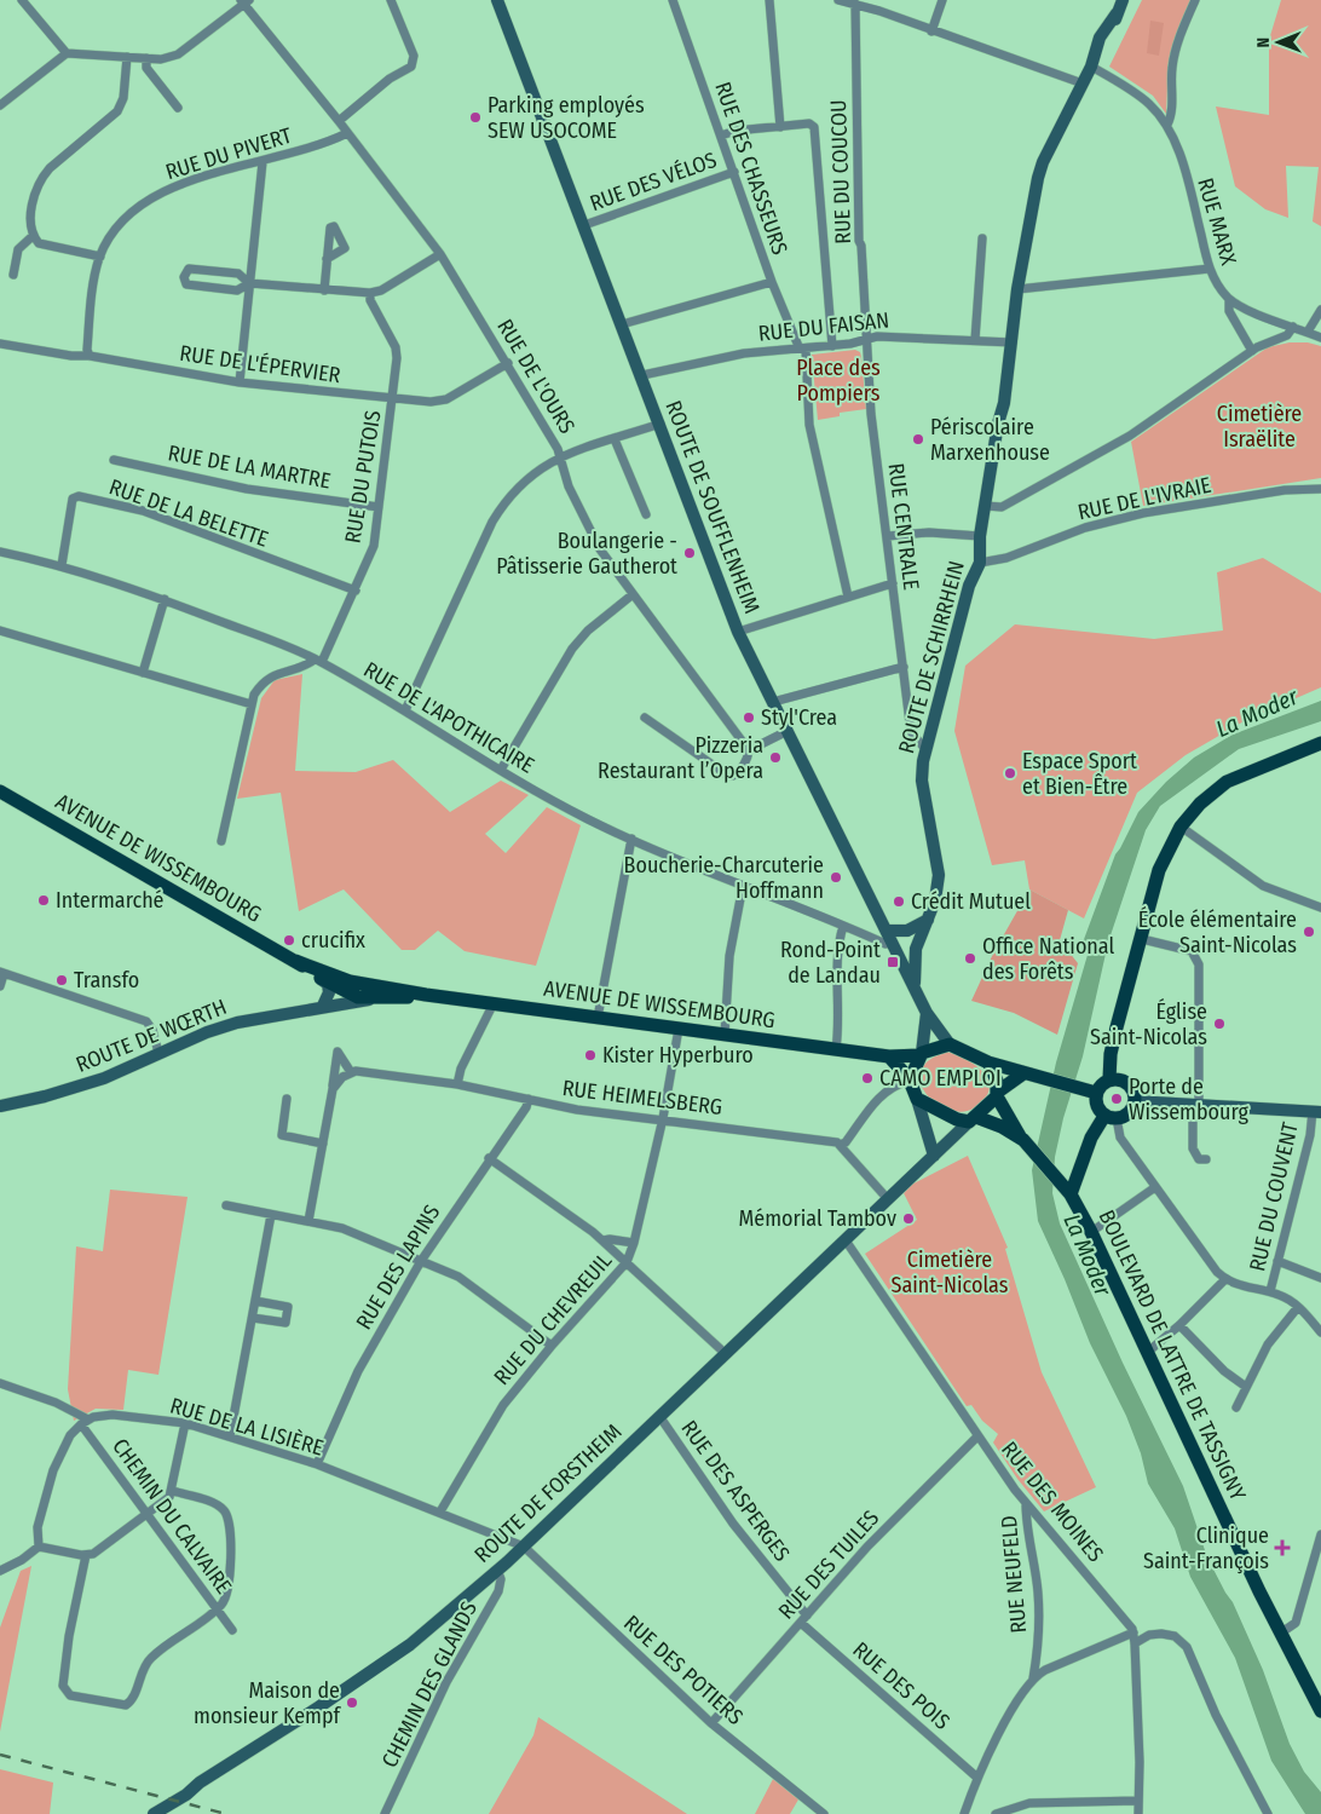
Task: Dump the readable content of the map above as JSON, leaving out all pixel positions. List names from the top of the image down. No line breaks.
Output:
{"streets":{"main road":["AVENUE DE WISSEMBOURG","BOULEVARD DE LATTRE DE TASSIGNY"],"street":["RUE DU PIVERT","RUE DES CHASSEURS","RUE DU COUCOU","RUE DES VÉLOS","RUE MARX","RUE DU FAISAN","RUE DE L'ÉPERVIER","RUE DE L'OURS","RUE DE LA MARTRE","RUE DU PUTOIS","RUE DE L'IVRAIE","ROUTE DE SOUFFLENHEIM","RUE DE LA BELETTE","RUE CENTRALE","ROUTE DE SCHIRRHEIN","RUE DE L'APOTHICAIRE","ROUTE DE WŒRTH","RUE HEIMELSBERG","RUE DU COUVENT","RUE DES LAPINS","RUE DU CHEVREUIL","RUE DE LA LISIÈRE","RUE DES ASPERGES","ROUTE DE FORSTHEIM","RUE DES MOINES","CHEMIN DU CALVAIRE","RUE DES TUILES","RUE NEUFELD","RUE DES POTIERS","CHEMIN DES GLANDS","RUE DES POIS"]},"crossings":[["RUE DU PIVERT","RUE DE L'ÉPERVIER"],["RUE DU PIVERT","RUE DE L'OURS"],["RUE DES CHASSEURS","RUE DES VÉLOS"],["RUE DES CHASSEURS","RUE DU FAISAN"],["RUE DU COUCOU","RUE DU FAISAN"],["RUE DU COUCOU","RUE CENTRALE"],["RUE DES VÉLOS","ROUTE DE SOUFFLENHEIM"],["RUE MARX","ROUTE DE SCHIRRHEIN"],["RUE DU FAISAN","ROUTE DE SOUFFLENHEIM"],["RUE DU FAISAN","RUE CENTRALE"],["RUE DU FAISAN","ROUTE DE SCHIRRHEIN"],["RUE DE L'ÉPERVIER","RUE DE L'OURS"],["RUE DE L'ÉPERVIER","RUE DU PUTOIS"],["RUE DE LA MARTRE","RUE DU PUTOIS"],["RUE DU PUTOIS","RUE DE LA BELETTE"],["RUE DU PUTOIS","RUE DE L'APOTHICAIRE"],["RUE DE L'IVRAIE","ROUTE DE SCHIRRHEIN"],["ROUTE DE SOUFFLENHEIM","ROUTE DE SCHIRRHEIN"],["ROUTE DE SOUFFLENHEIM","RUE DE L'APOTHICAIRE"],["ROUTE DE SOUFFLENHEIM","AVENUE DE WISSEMBOURG"],["ROUTE DE SOUFFLENHEIM","ROUTE DE FORSTHEIM"],["RUE DE LA BELETTE","RUE DE L'APOTHICAIRE"],["RUE CENTRALE","ROUTE DE SCHIRRHEIN"],["AVENUE DE WISSEMBOURG","ROUTE DE WŒRTH"],["AVENUE DE WISSEMBOURG","RUE DU CHEVREUIL"],["AVENUE DE WISSEMBOURG","ROUTE DE FORSTHEIM"],["RUE HEIMELSBERG","RUE DES LAPINS"],["RUE HEIMELSBERG","RUE DU CHEVREUIL"],["RUE DES LAPINS","RUE DE LA LISIÈRE"],["RUE DU CHEVREUIL","RUE DE LA LISIÈRE"],["RUE DE LA LISIÈRE","ROUTE DE FORSTHEIM"],["RUE DE LA LISIÈRE","CHEMIN DU CALVAIRE"],["RUE DE LA LISIÈRE","RUE DES POTIERS"],["RUE DES ASPERGES","ROUTE DE FORSTHEIM"],["RUE DES ASPERGES","RUE DES TUILES"],["RUE DES ASPERGES","RUE DES POIS"],["ROUTE DE FORSTHEIM","RUE DES MOINES"],["ROUTE DE FORSTHEIM","RUE DES POTIERS"],["ROUTE DE FORSTHEIM","CHEMIN DES GLANDS"],["RUE DES MOINES","RUE DES TUILES"],["RUE DES MOINES","RUE NEUFELD"],["RUE DES TUILES","RUE DES POTIERS"],["RUE DES TUILES","RUE DES POIS"],["RUE NEUFELD","RUE DES POIS"]],"water":["La Moder"],"parks":["Place des Pompiers","Cimetière Israëlite","Cimetière Saint-Nicolas"],"places":{"other":["Parking employés SEW USOCOME","Périscolaire Marxenhouse","Boulangerie - Pâtisserie Gautherot","Styl'Crea","Pizzeria Restaurant l’Opera","Espace Sport et Bien-Être","Boucherie-Charcuterie Hoffmann","Intermarché","Crédit Mutuel","École élémentaire Saint-Nicolas","crucifix","Office National des Forêts","Transfo","Église Saint-Nicolas","Kister Hyperburo","CAMO EMPLOI","Porte de Wissembourg","Mémorial Tambov","Maison de monsieur Kempf"],"transit":["Rond-Point de Landau"],"health":["Clinique Saint-François"]},"north":"left"}
